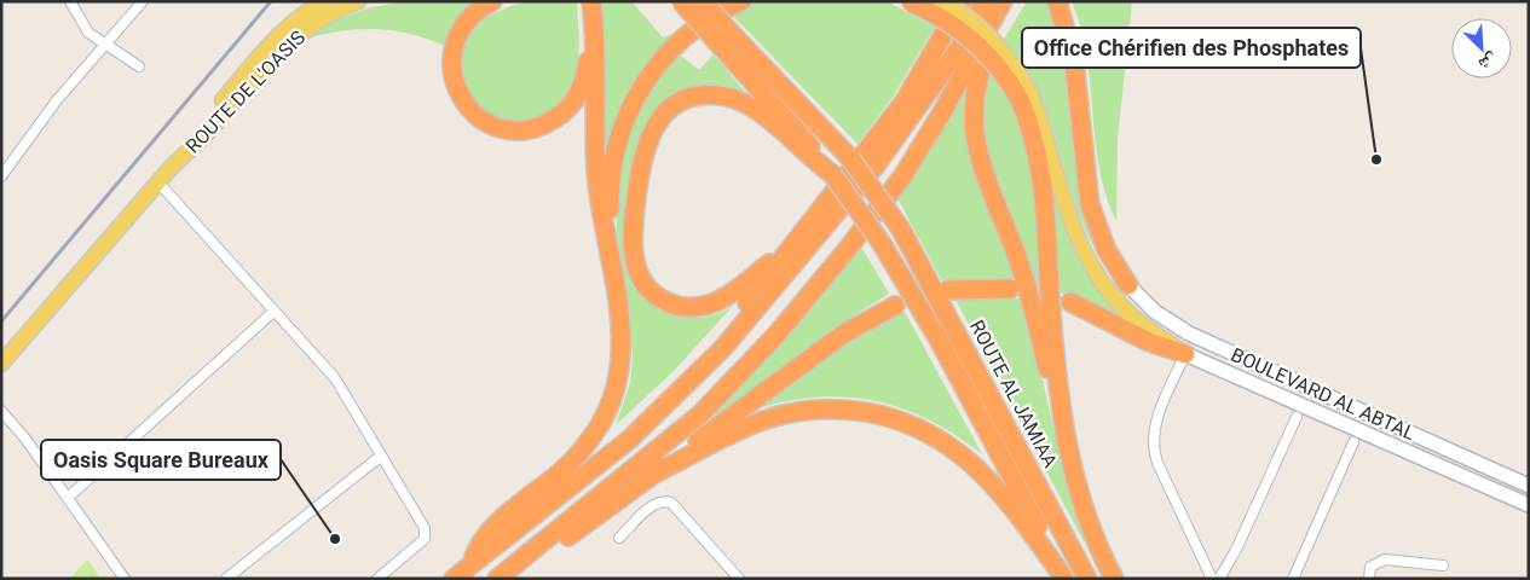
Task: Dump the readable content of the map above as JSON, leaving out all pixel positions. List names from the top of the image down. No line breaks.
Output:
{"streets":{"highway":["ROUTE AL JAMIAA"],"main road":["ROUTE DE L'OASIS","BOULEVARD AL ABTAL"]},"places":["Office Chérifien des Phosphates","Oasis Square Bureaux"],"north":"bottom right"}
